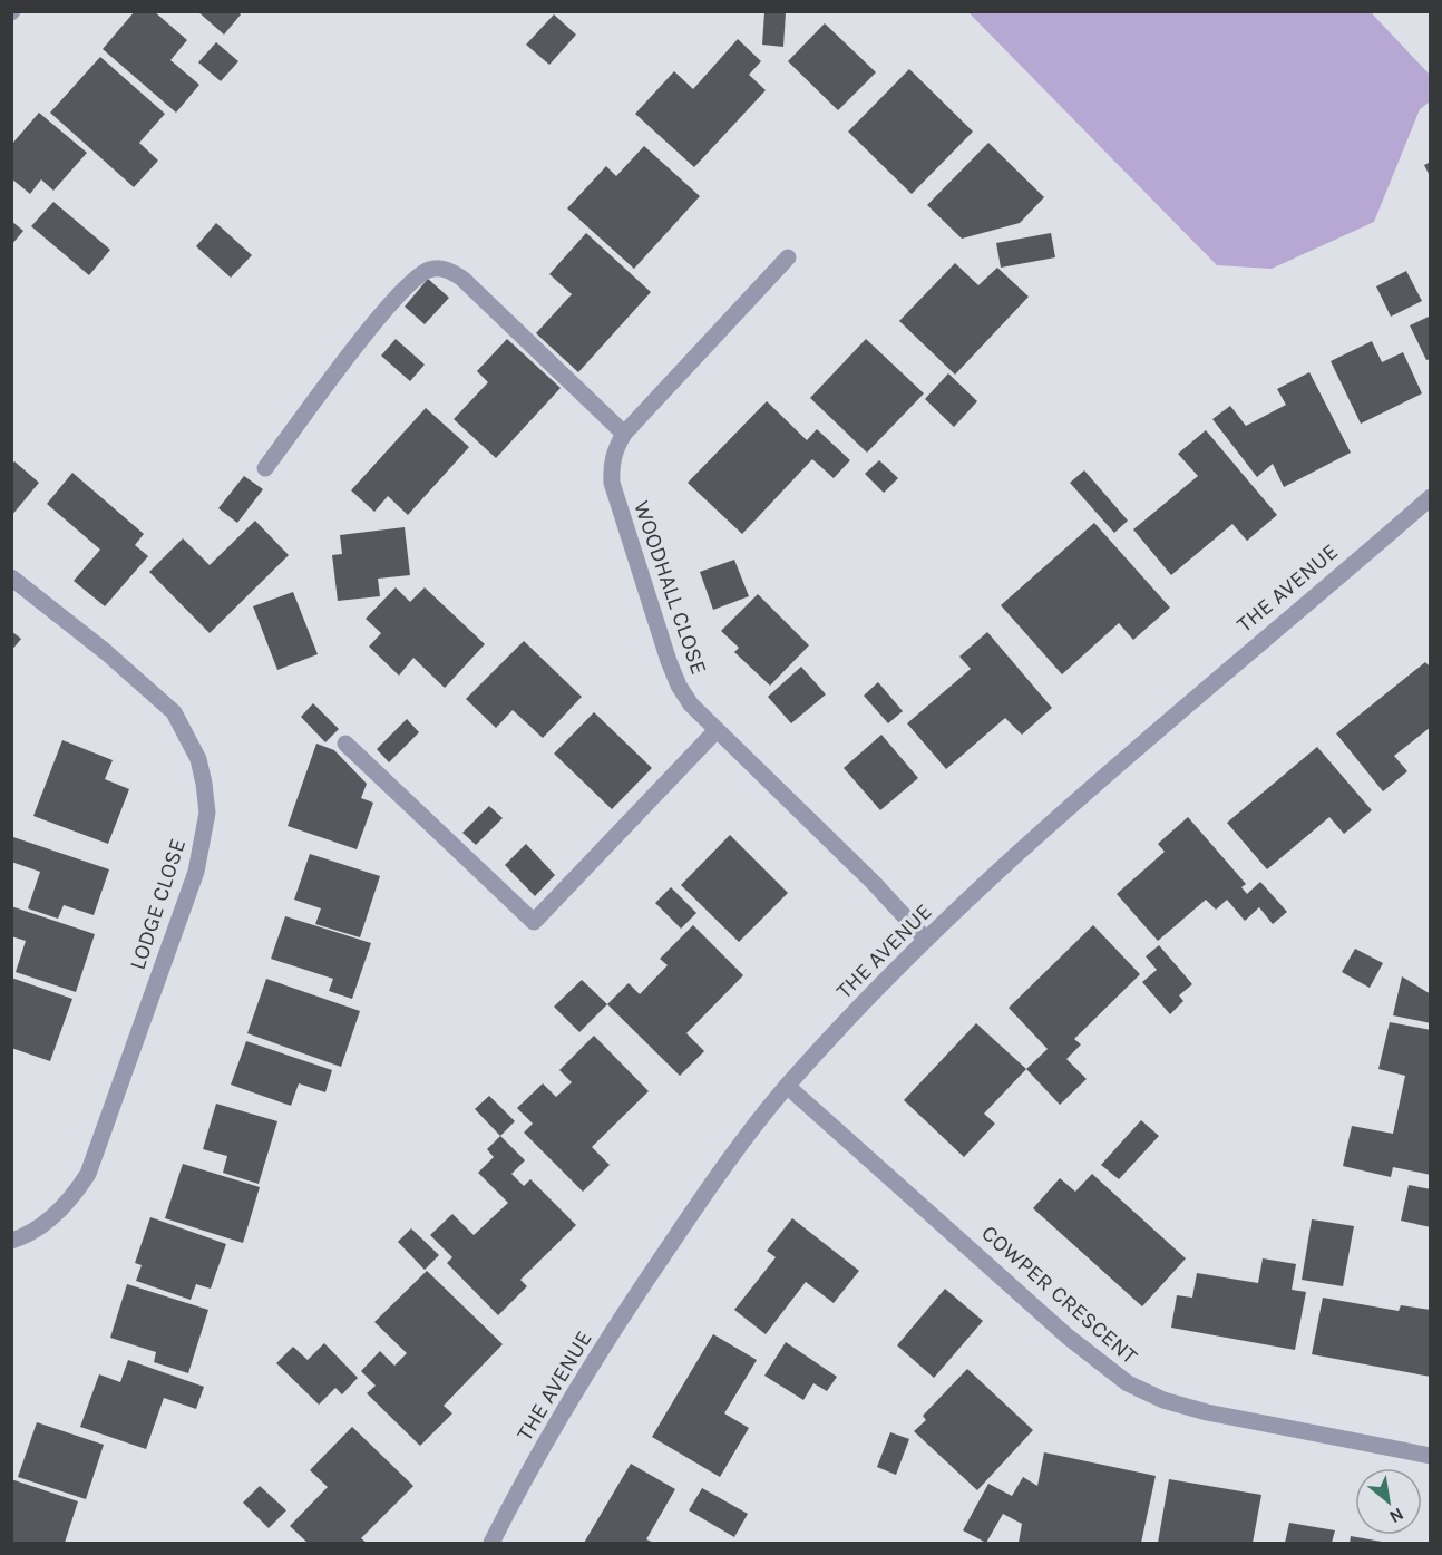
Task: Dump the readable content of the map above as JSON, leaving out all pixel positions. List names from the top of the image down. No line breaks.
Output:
{"streets":{"street":["WOODHALL CLOSE","THE AVENUE","LODGE CLOSE","COWPER CRESCENT"]},"crossings":[["WOODHALL CLOSE","THE AVENUE"],["THE AVENUE","COWPER CRESCENT"]],"north":"bottom right"}
